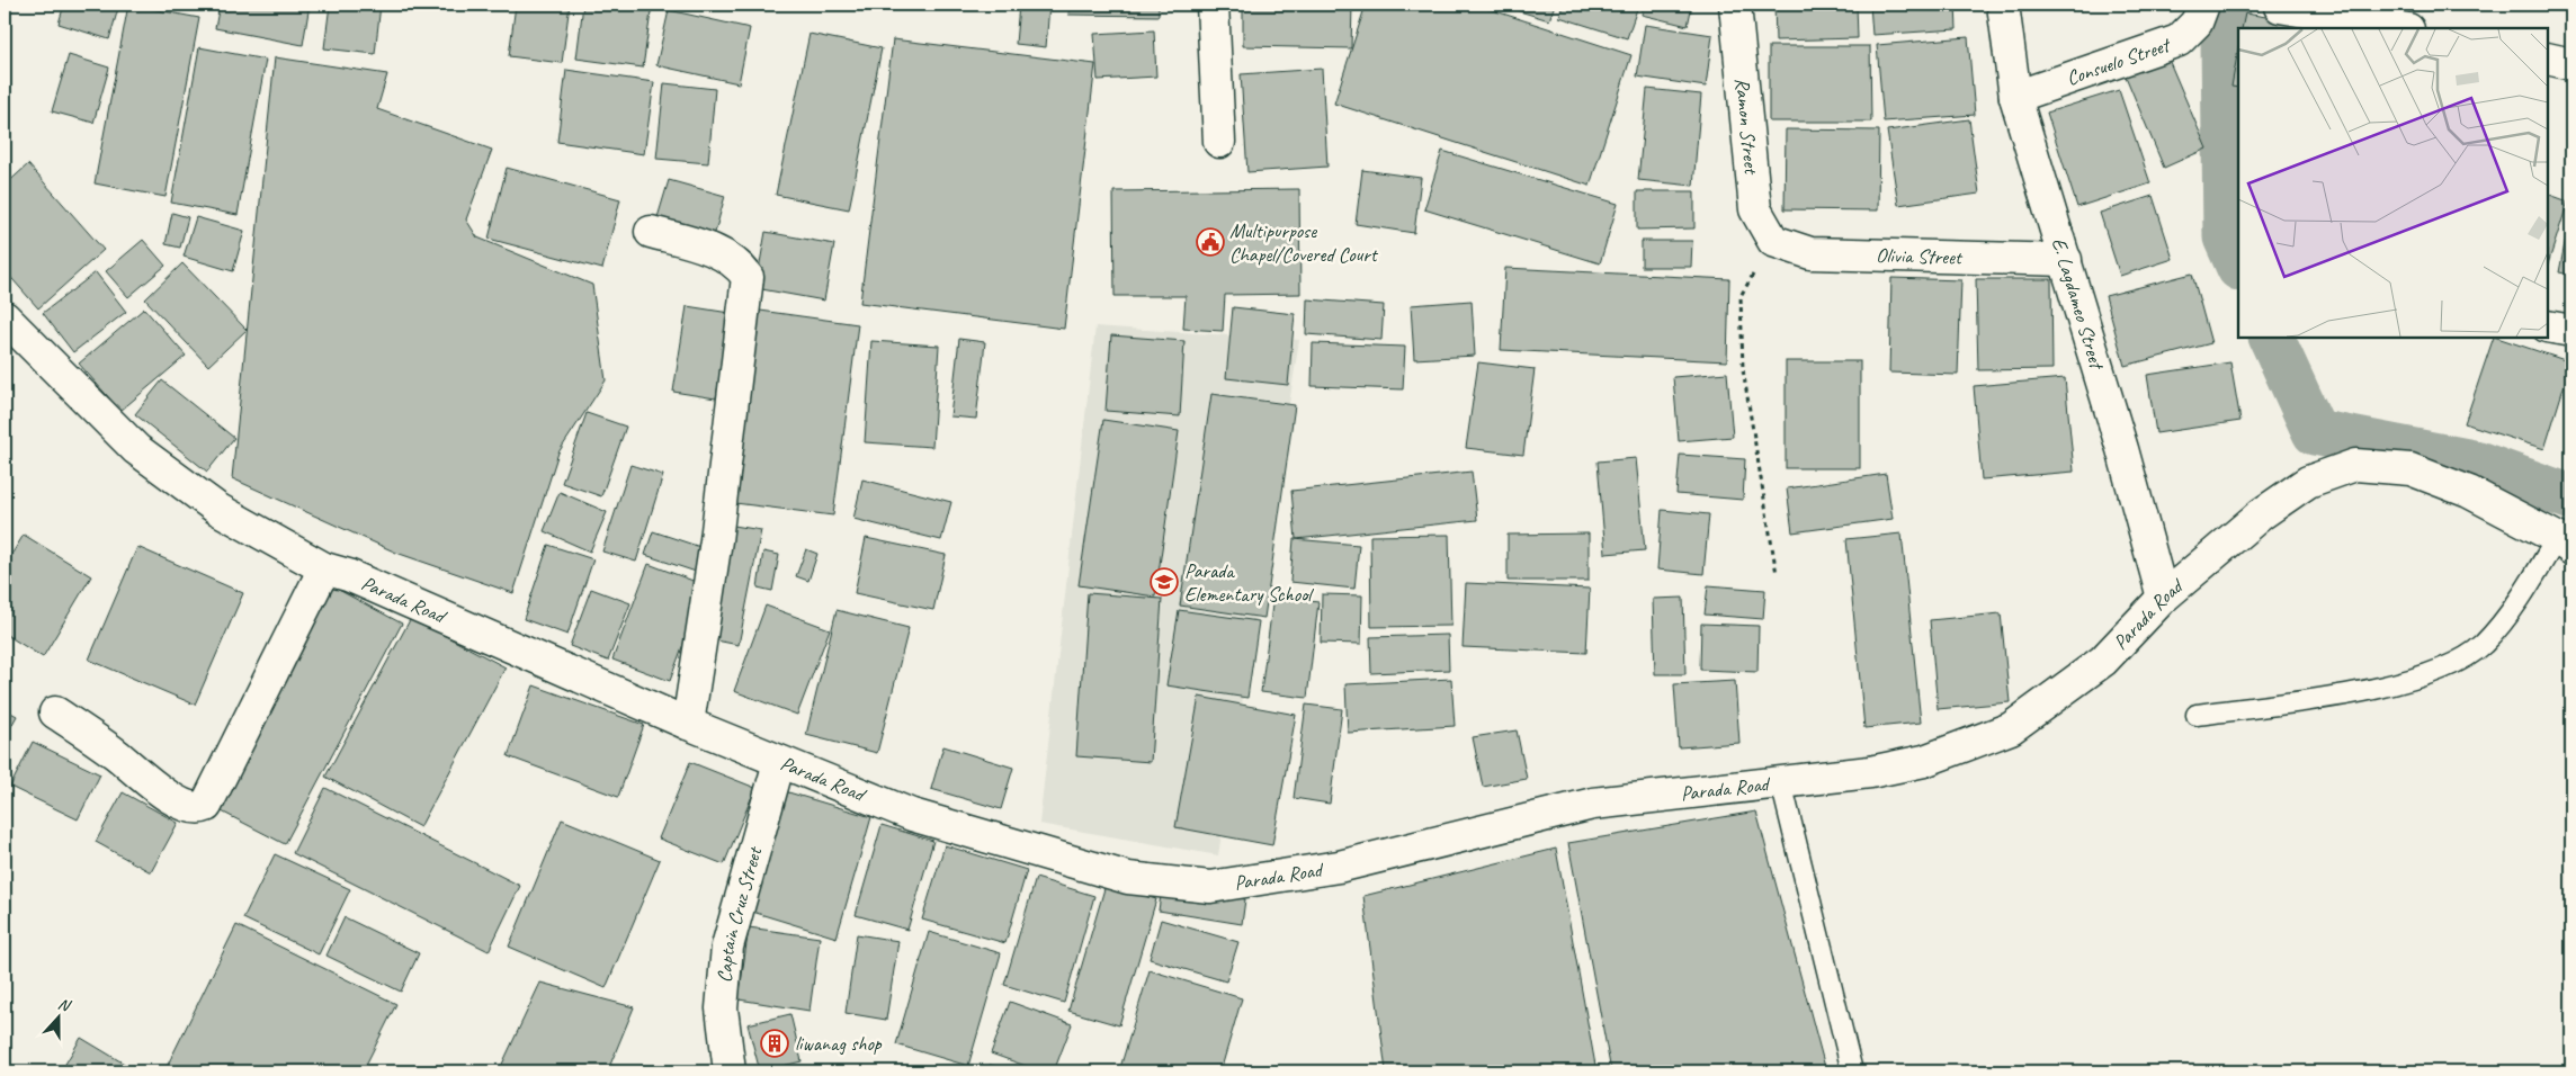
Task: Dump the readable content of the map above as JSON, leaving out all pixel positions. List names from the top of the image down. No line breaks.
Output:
{"streets":{"street":["Consuelo Street","Ramon Street","Olivia Street","E. Lagdameo Street","Parada Road","Captain Cruz Street"]},"crossings":[["Consuelo Street","E. Lagdameo Street"],["Ramon Street","Olivia Street"],["Olivia Street","E. Lagdameo Street"],["E. Lagdameo Street","Parada Road"],["Parada Road","Captain Cruz Street"]],"places":{"public building":["Multipurpose Chapel/Covered Court"],"school or university":["Parada Elementary School"],"building":["liwanag shop"]},"north":"top"}
